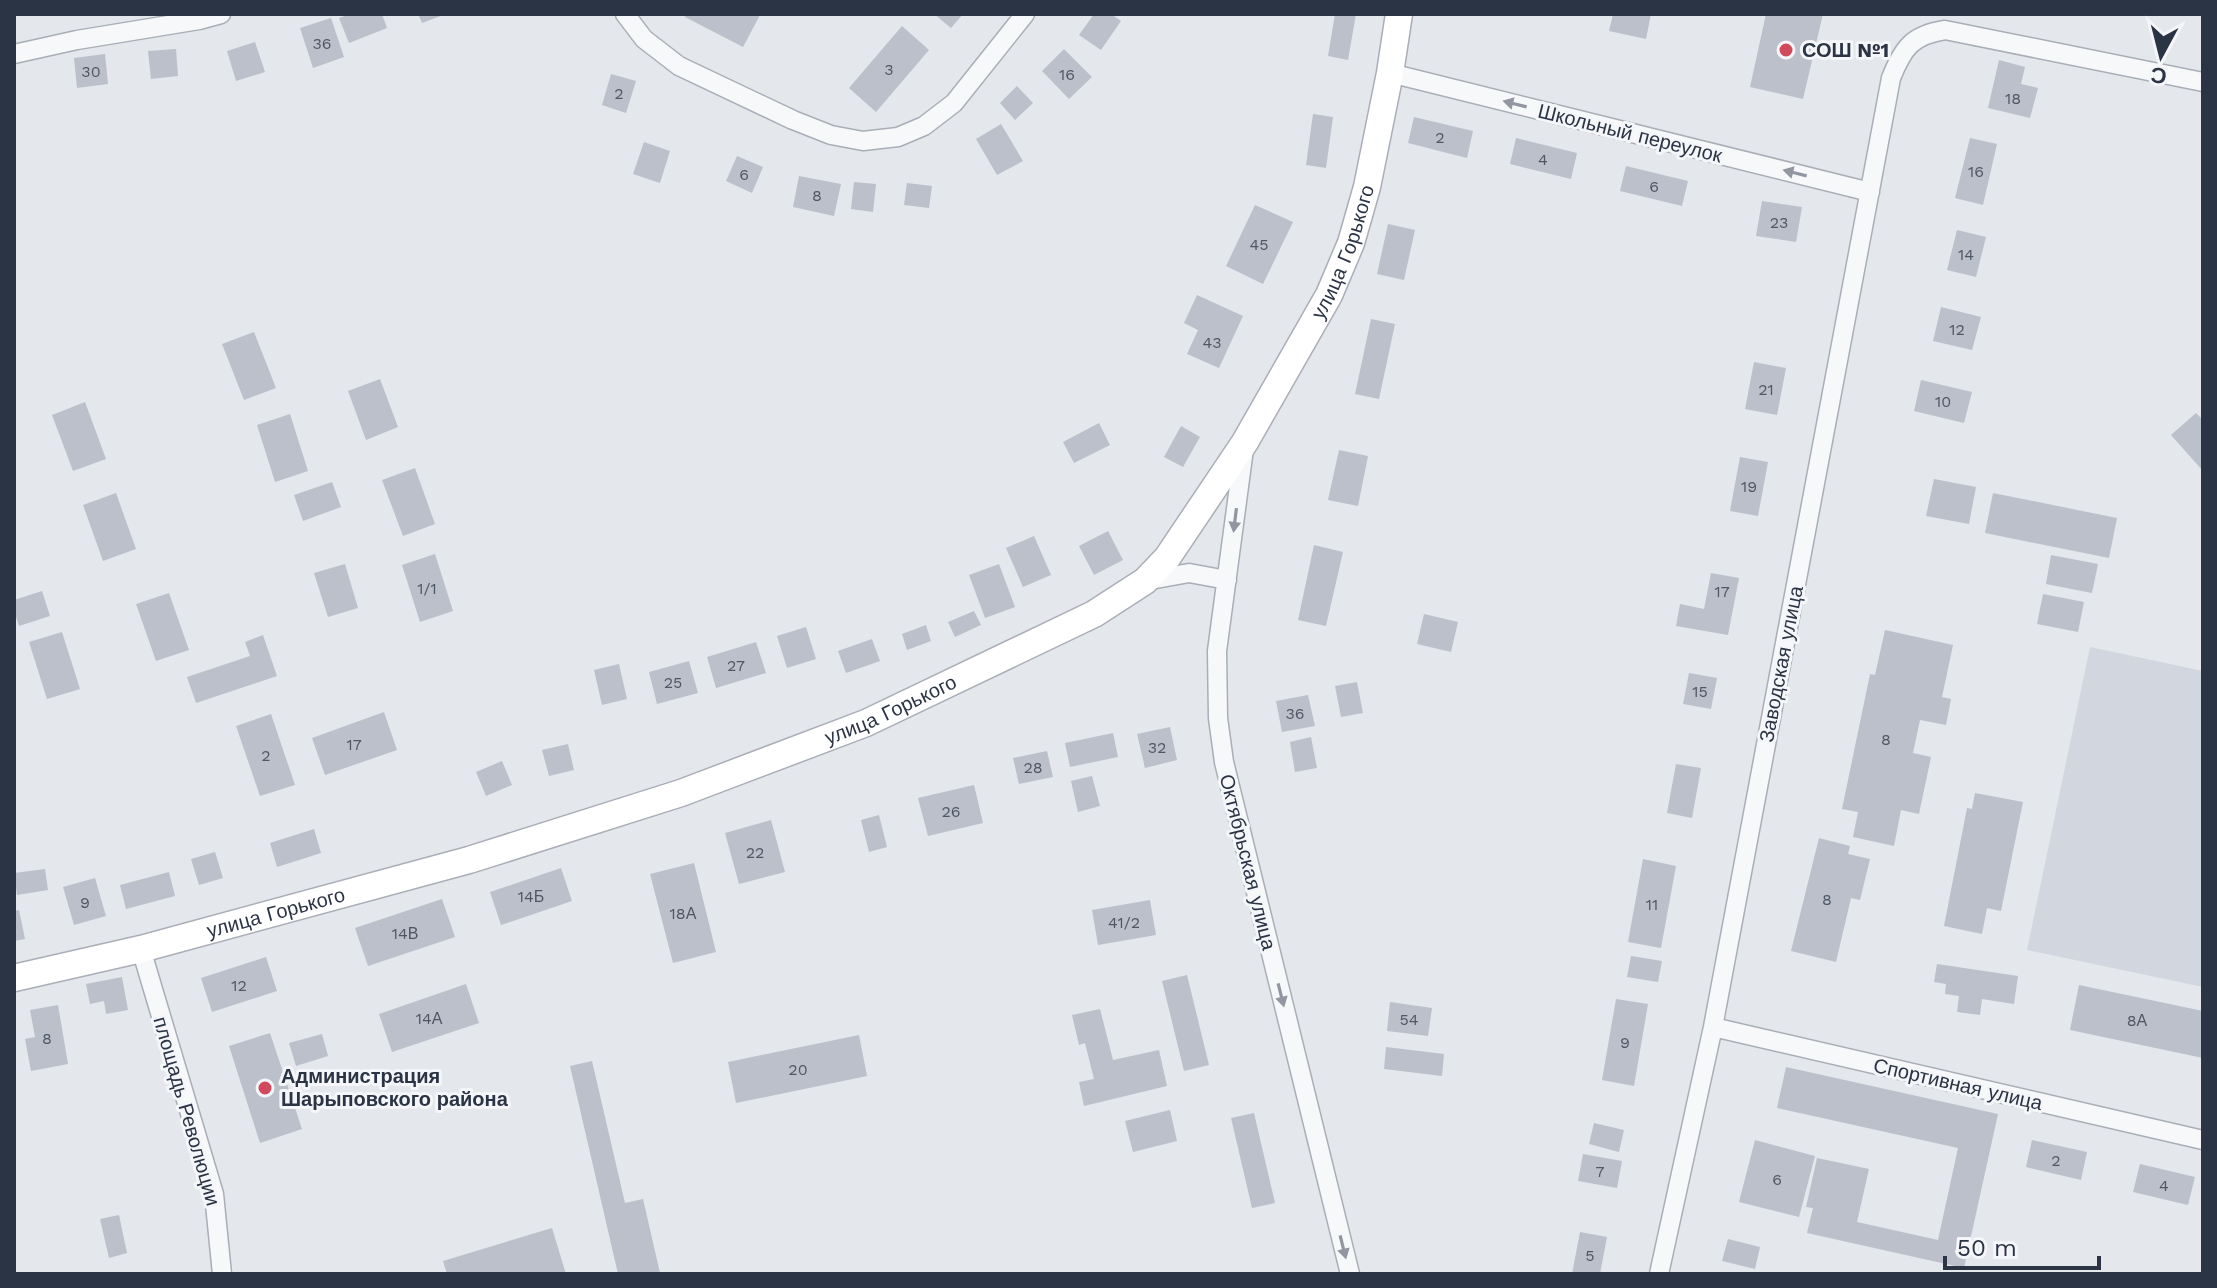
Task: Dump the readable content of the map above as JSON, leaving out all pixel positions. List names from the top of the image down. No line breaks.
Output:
{"streets":{"main road":["улица Горького"],"street":["Школьный переулок","Заводская улица","Октябрьская улица","Спортивная улица","площадь Революции"]},"crossings":[["Школьный переулок","улица Горького"],["Школьный переулок","Заводская улица"],["улица Горького","Октябрьская улица"],["улица Горького","площадь Революции"],["Заводская улица","Спортивная улица"]],"one_way":["Школьный переулок","Октябрьская улица"],"places":["СОШ №1","Администрация Шарыповского района"],"house_numbers":["36","3","30","16","2","18","2","4","16","6","6","8","23","45","14","12","43","21","10","19","1/1","17","27","25","15","36","8","17","32","2","28","26","22","14Б","8","9","11","18А","41/2","14В","12","14А","54","8А","8","9","20","2","7","6","4","5"],"scale_bar":"50 m","north":"bottom"}
